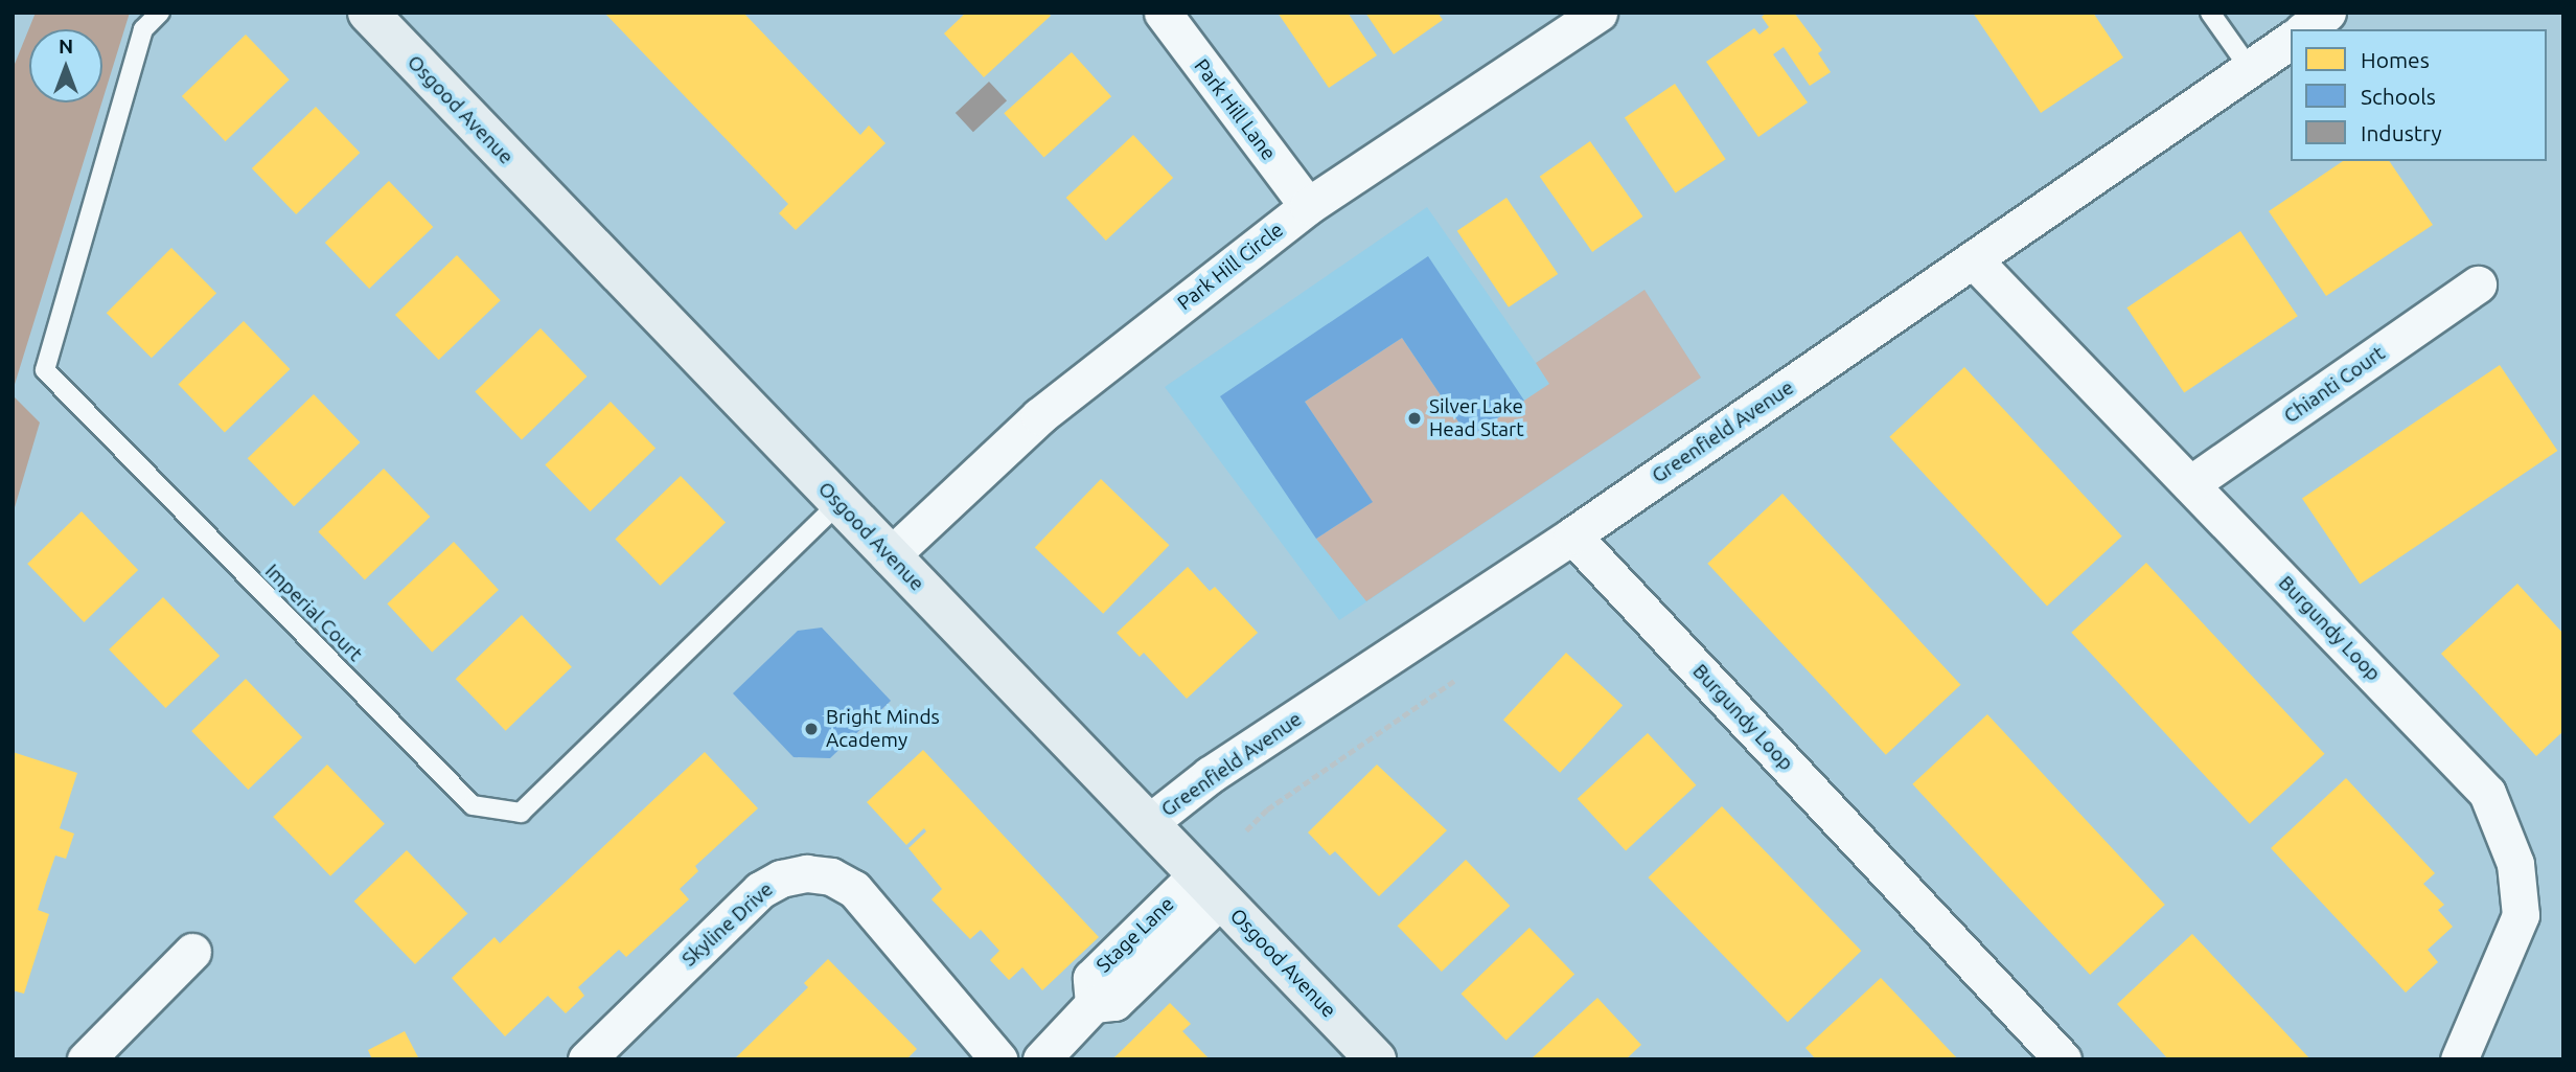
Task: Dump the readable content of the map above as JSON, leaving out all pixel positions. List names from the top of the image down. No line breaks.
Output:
{"streets":{"street":["Osgood Avenue","Park Hill Lane","Park Hill Circle","Chianti Court","Greenfield Avenue","Burgundy Loop","Skyline Drive","Stage Lane"],"lane":["Imperial Court"]},"crossings":[["Osgood Avenue","Park Hill Circle"],["Osgood Avenue","Greenfield Avenue"],["Osgood Avenue","Imperial Court"],["Osgood Avenue","Stage Lane"],["Park Hill Lane","Park Hill Circle"],["Chianti Court","Burgundy Loop"],["Greenfield Avenue","Burgundy Loop"]],"places":["Silver Lake Head Start","Bright Minds Academy"],"legend":["Homes","Schools","Industry"],"north":"top"}
